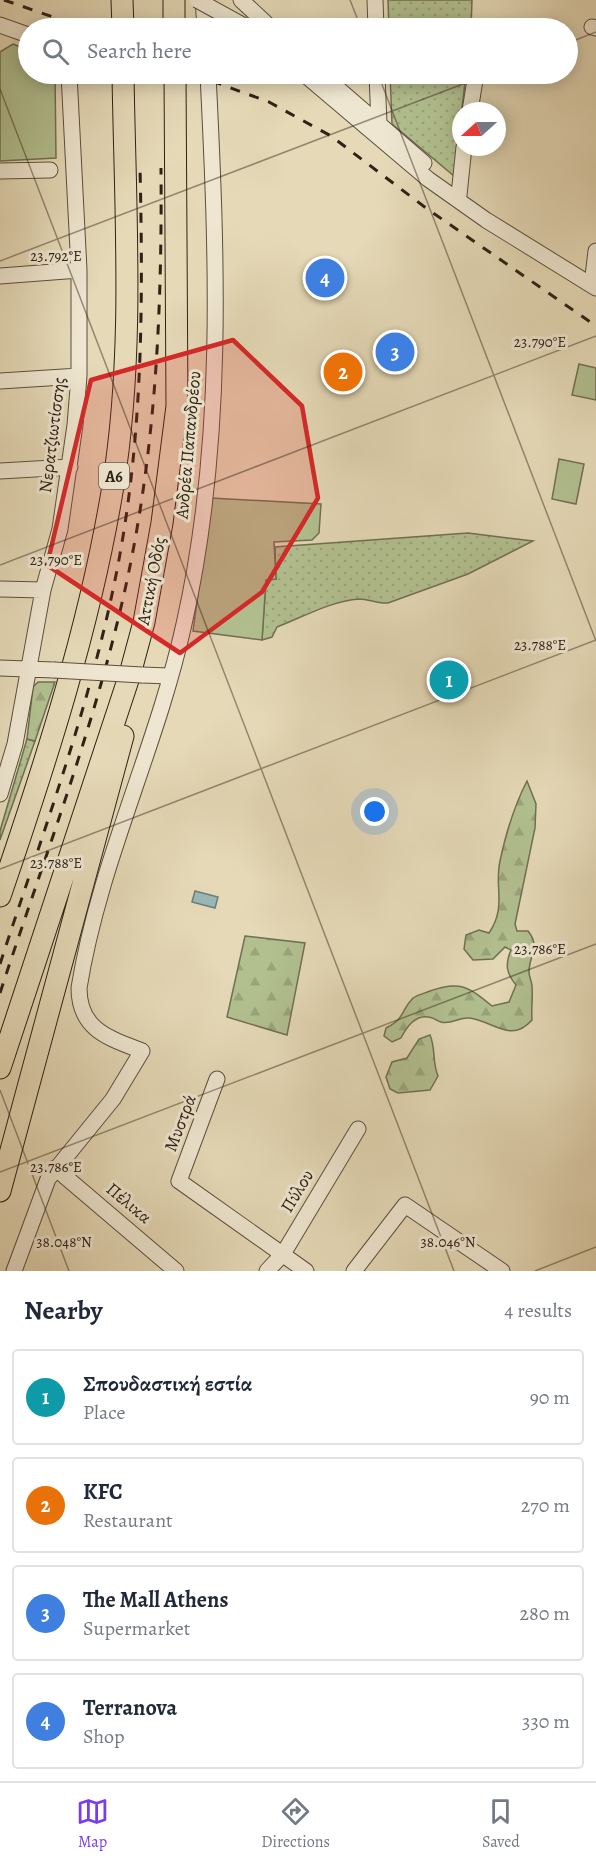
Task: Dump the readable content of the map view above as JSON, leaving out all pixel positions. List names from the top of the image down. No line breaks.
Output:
{"streets":{"highway":["Α6","Αττική Οδός"],"street":["Νερατζιωτίσσης","Ανδρέα Παπανδρέου","Μυστρά","Πύλου","Πέλικα"]},"crossings":[["Ανδρέα Παπανδρέου","Πέλικα"],["Μυστρά","Πύλου"]],"north":"left","page":{"search":"Search here","pins":["4","3","2","1"],"heading":["Nearby","4 results"],"list":[{"mark":"1","name":"Σπουδαστική εστία","note":"Place","value":"90 m"},{"mark":"2","name":"KFC","note":"Restaurant","value":"270 m"},{"mark":"3","name":"The Mall Athens","note":"Supermarket","value":"280 m"},{"mark":"4","name":"Terranova","note":"Shop","value":"330 m"}],"nav":["Map","Directions","Saved"]},"coordinates":["23.792°E","23.790°E","23.788°E","23.786°E","38.048°N","38.046°N"]}
